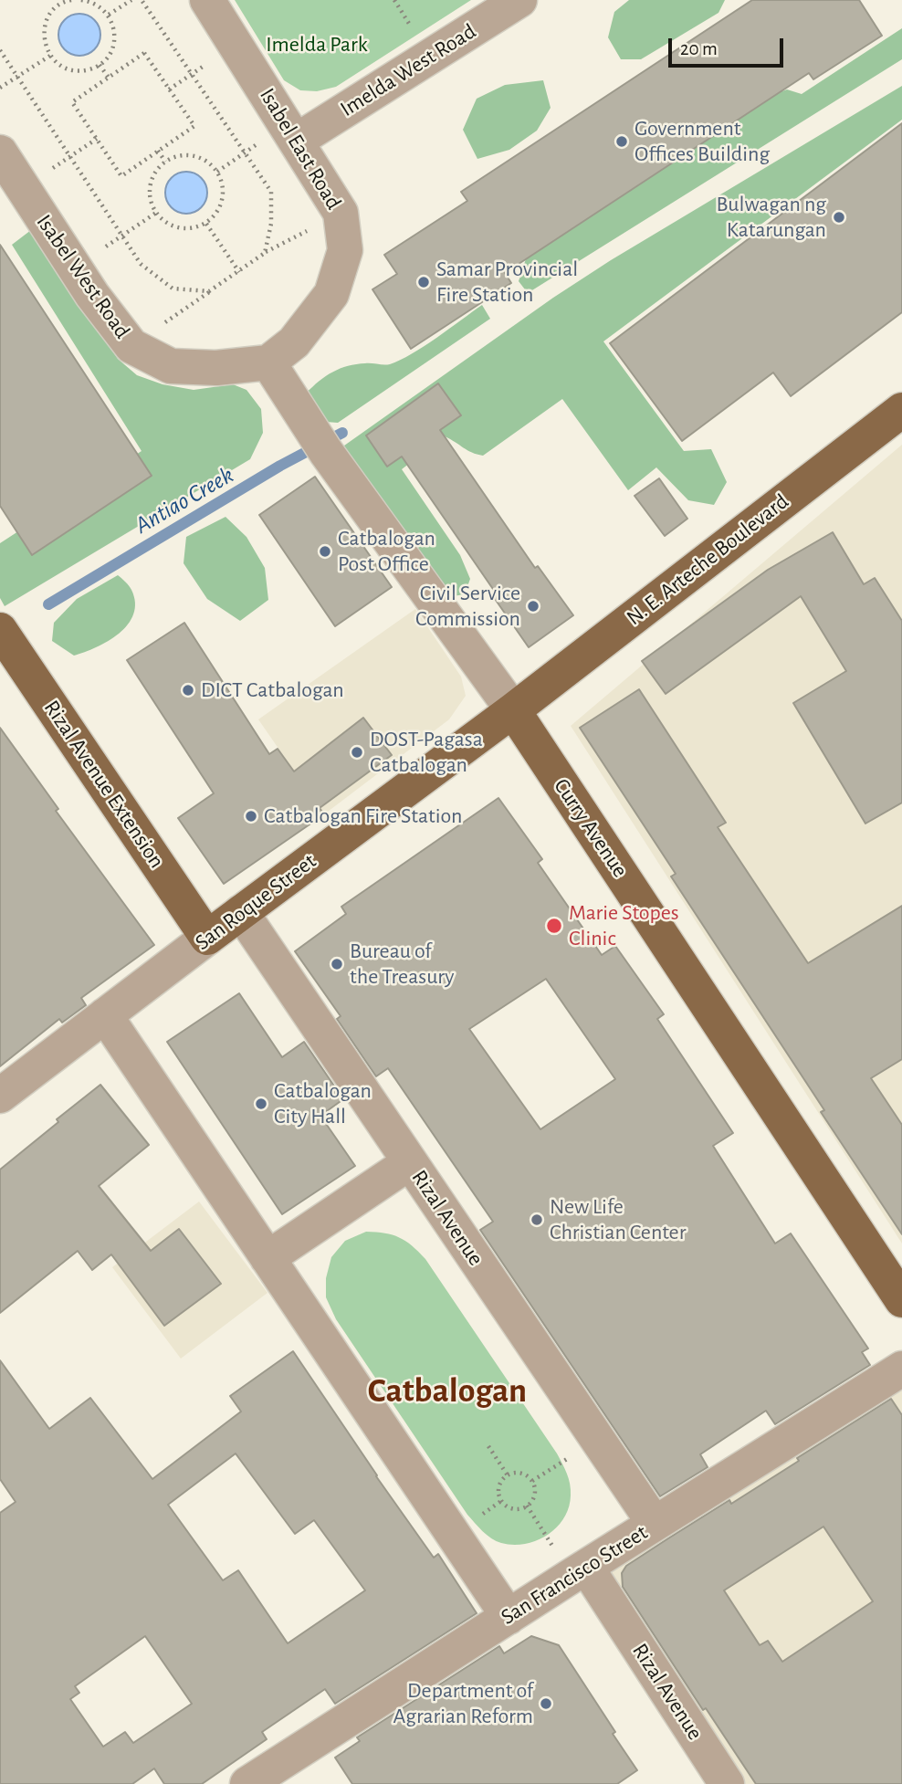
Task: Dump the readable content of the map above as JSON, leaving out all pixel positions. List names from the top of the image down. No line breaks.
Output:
{"streets":{"main road":["N. E. Arteche Boulevard","Rizal Avenue Extension","Curry Avenue","San Roque Street"],"street":["Imelda West Road","Isabel East Road","Isabel West Road","Rizal Avenue","San Francisco Street"]},"crossings":[["Imelda West Road","Isabel East Road"],["Isabel East Road","Isabel West Road"],["Isabel East Road","Curry Avenue"],["Isabel West Road","Curry Avenue"],["N. E. Arteche Boulevard","Curry Avenue"],["N. E. Arteche Boulevard","San Roque Street"],["Rizal Avenue Extension","San Roque Street"],["Curry Avenue","San Roque Street"],["San Roque Street","Rizal Avenue"],["Rizal Avenue","San Francisco Street"]],"districts":["Catbalogan"],"water":["Antiao Creek"],"parks":["Imelda Park"],"places":["Government Offices Building","Bulwagan ng Katarungan","Samar Provincial Fire Station","Catbalogan Post Office","Civil Service Commission","DICT Catbalogan","DOST-Pagasa Catbalogan","Catbalogan Fire Station","Marie Stopes Clinic","Bureau of the Treasury","Catbalogan City Hall","New Life Christian Center","Department of Agrarian Reform"],"scale_bar":"20 m"}
